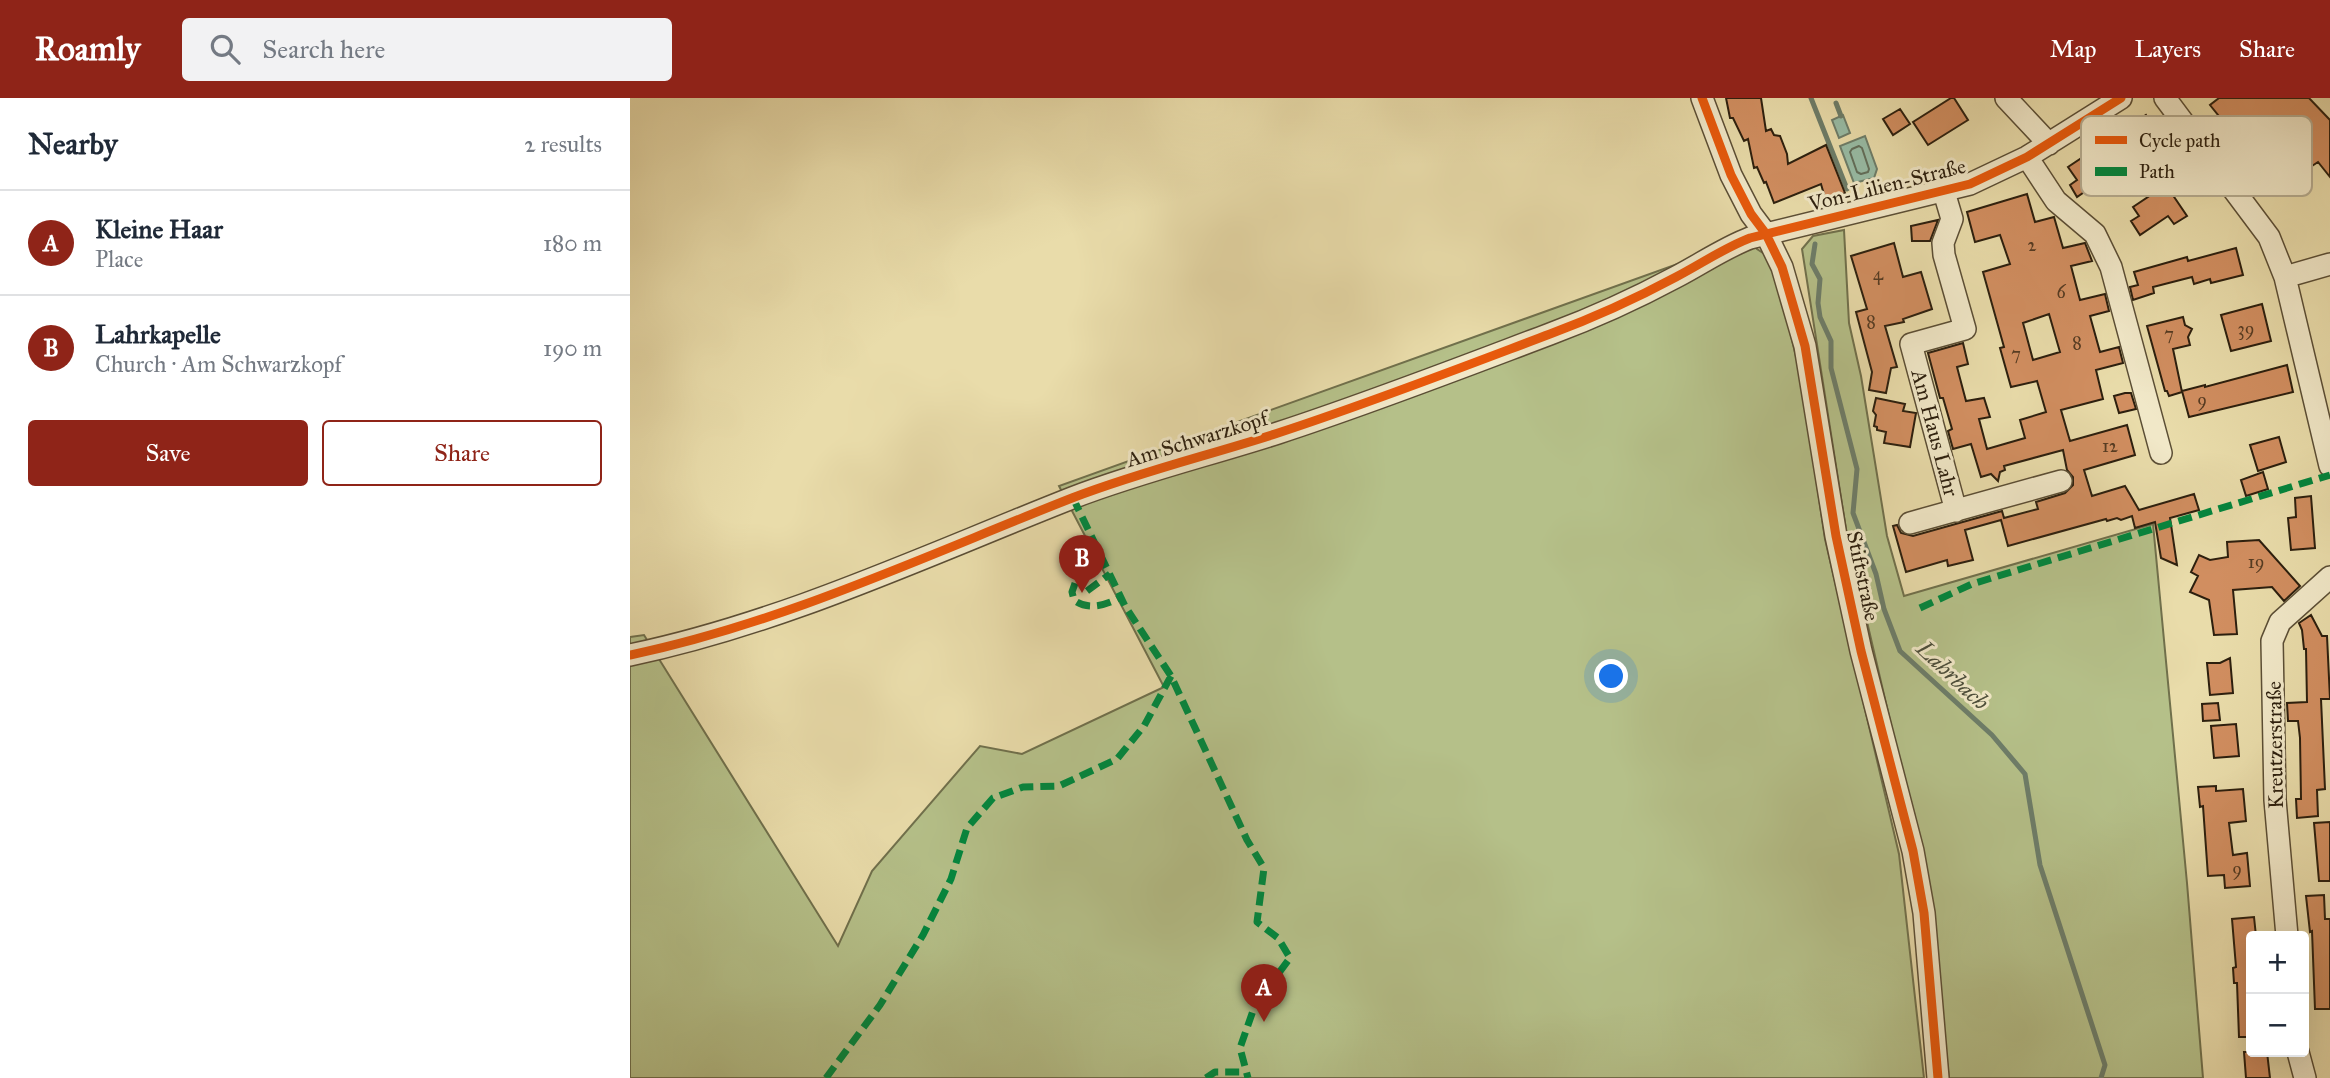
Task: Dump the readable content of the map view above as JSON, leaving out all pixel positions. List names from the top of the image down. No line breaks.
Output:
{"streets":{"street":["Von-Lilien-Straße","Am Haus Lahr","Am Schwarzkopf","Stiftstraße","Kreutzerstraße"]},"crossings":[["Von-Lilien-Straße","Am Haus Lahr"],["Von-Lilien-Straße","Am Schwarzkopf"],["Von-Lilien-Straße","Stiftstraße"],["Am Schwarzkopf","Stiftstraße"]],"water":["Lahrbach"],"house_numbers":["2","4","6","8","39","7","8","7","9","12","19","9"],"legend":["Cycle path","Path"],"page":{"header":"Roamly","search":"Search here","nav":["Map","Layers","Share"],"heading":["Nearby","2 results"],"list":[{"mark":"A","name":"Kleine Haar","note":"Place","value":"180 m"},{"mark":"B","name":"Lahrkapelle","note":"Church · Am Schwarzkopf","value":"190 m"}],"buttons":["Save","Share"],"pins":["B","A"],"map_buttons":["+","−"]}}
